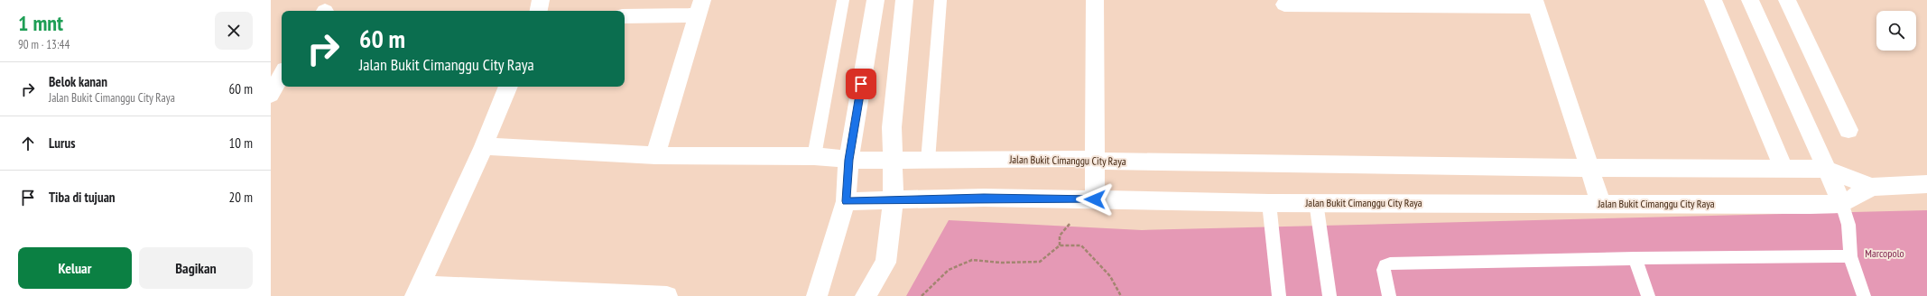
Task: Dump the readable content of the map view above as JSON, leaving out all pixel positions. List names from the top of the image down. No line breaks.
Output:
{"streets":{"street":["Jalan Bukit Cimanggu City Raya"]},"parks":["Marcopolo"],"page":{"heading":["1 mnt","90 m · 13:44"],"turn":["60 m","Jalan Bukit Cimanggu City Raya"],"list":[{"name":"Belok kanan","note":"Jalan Bukit Cimanggu City Raya","value":"60 m"},{"name":"Lurus","value":"10 m"},{"name":"Tiba di tujuan","value":"20 m"}],"buttons":["Keluar","Bagikan"]}}
